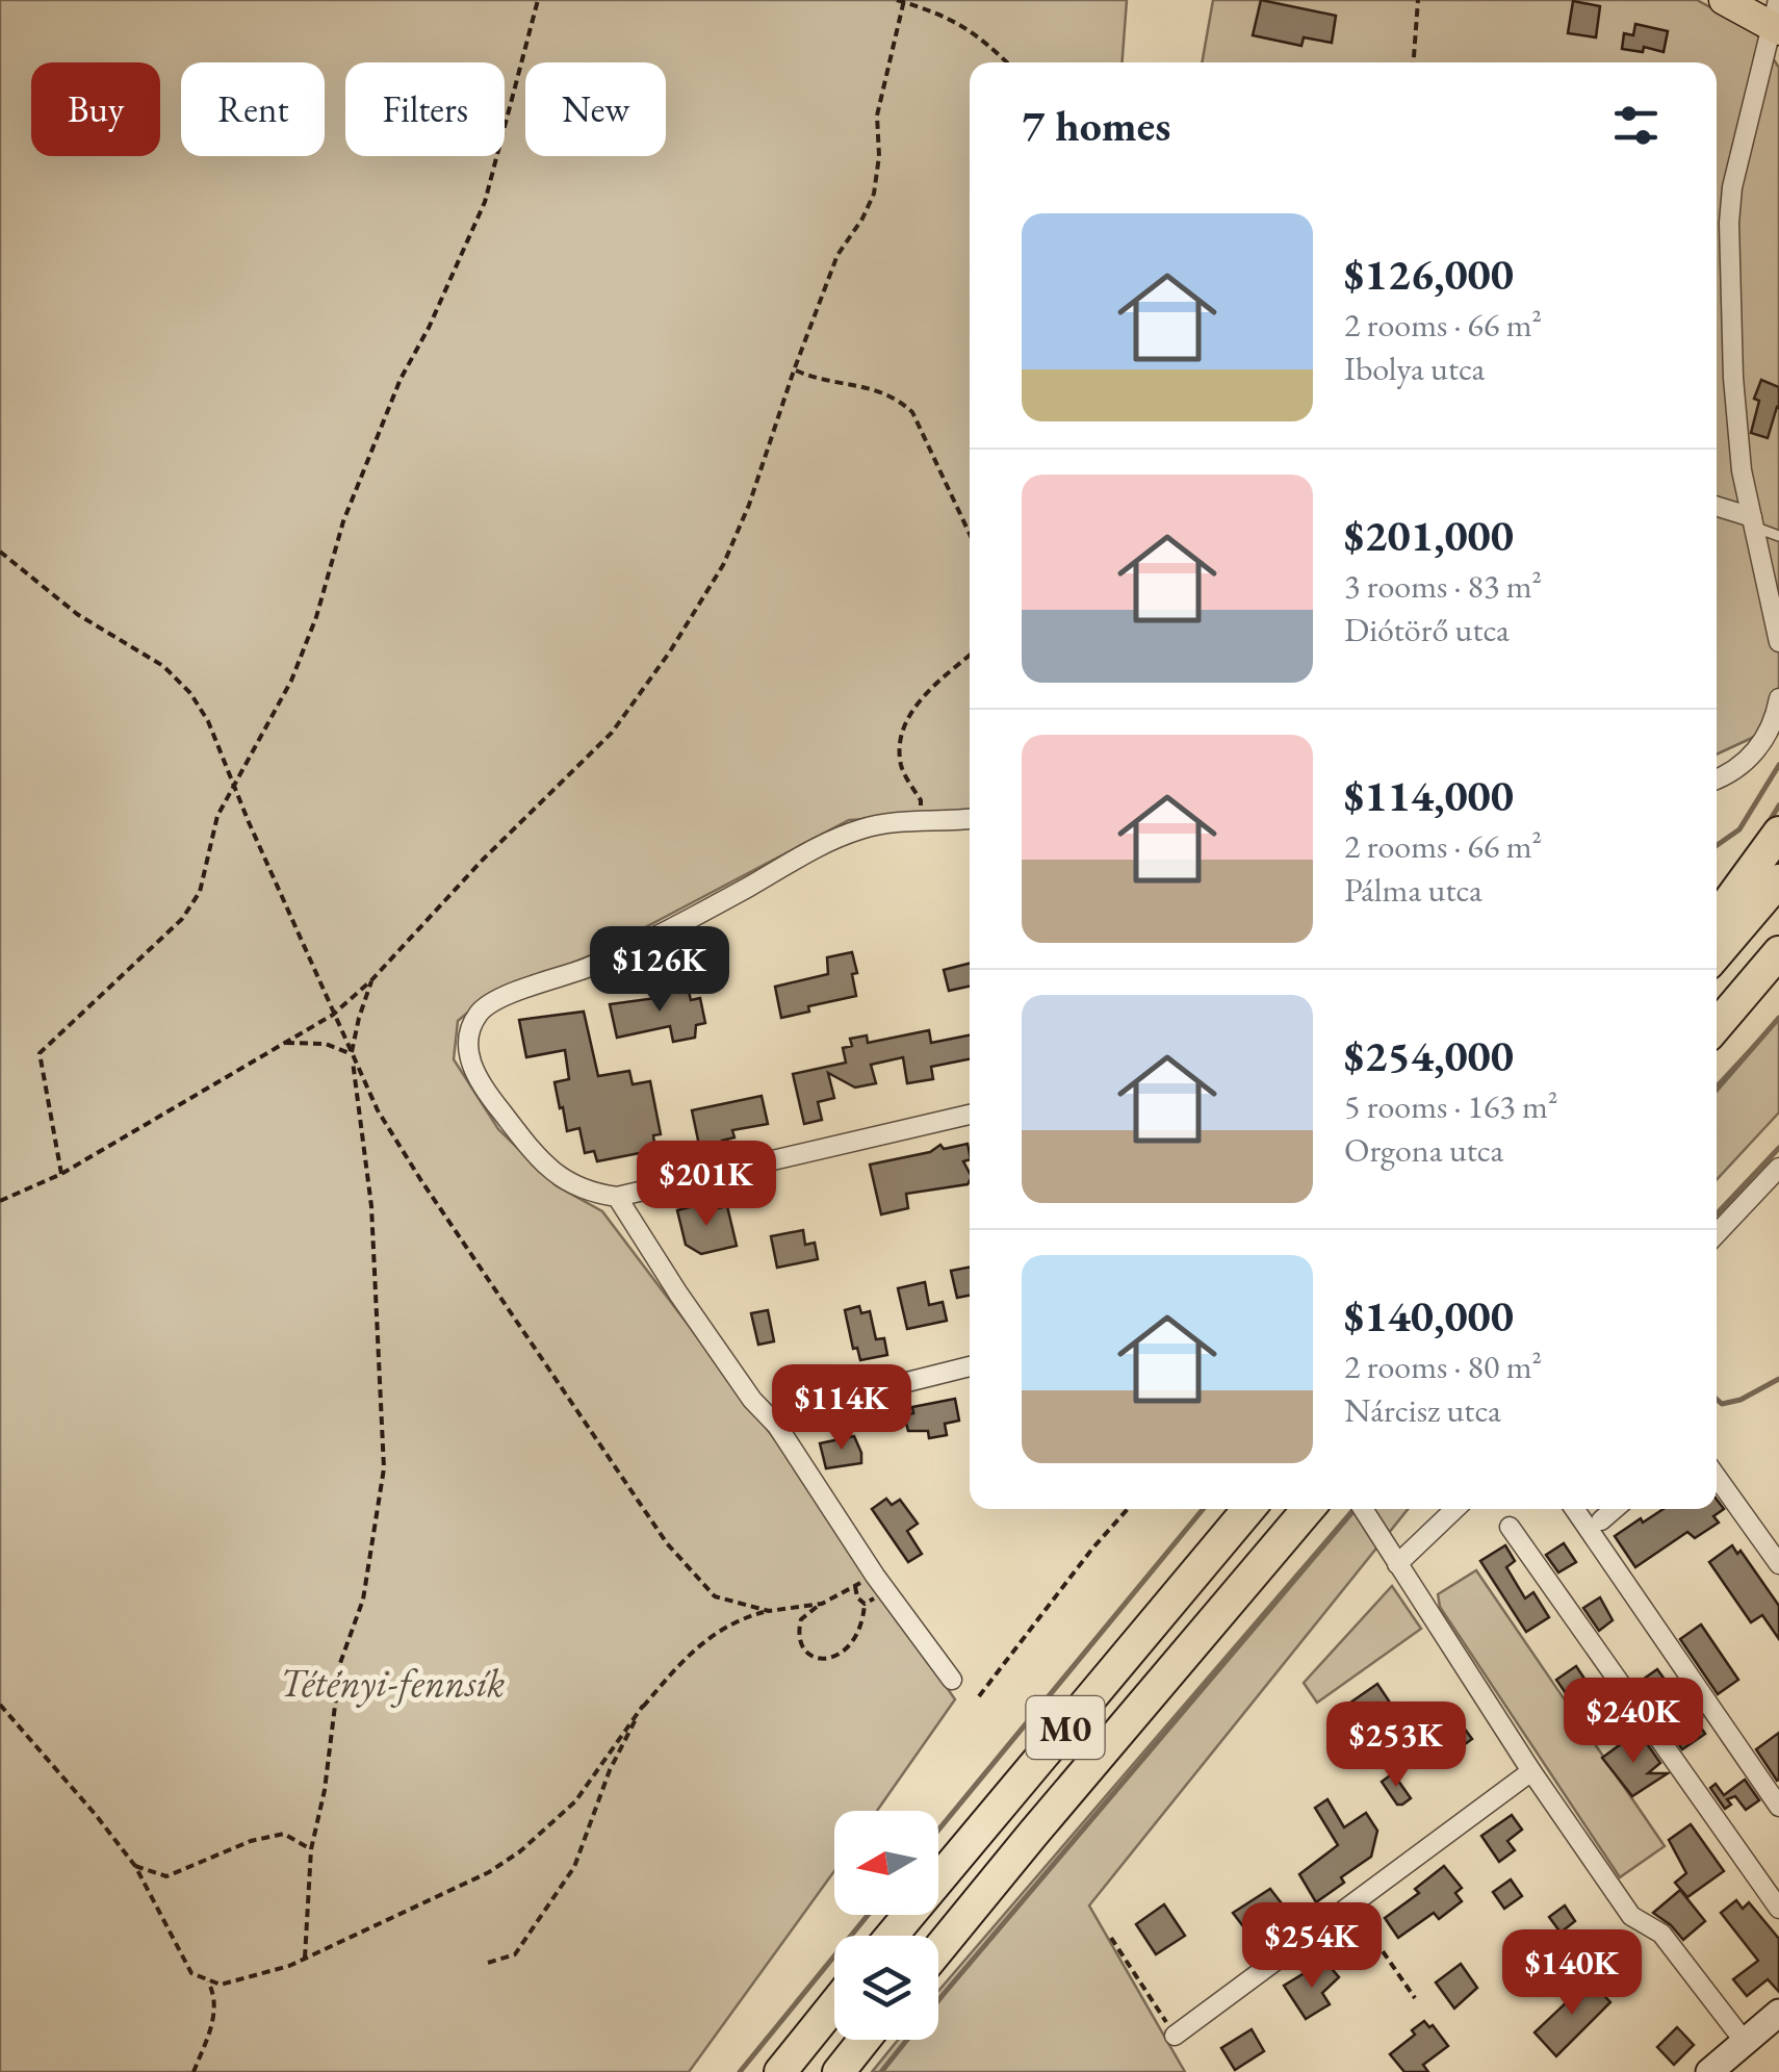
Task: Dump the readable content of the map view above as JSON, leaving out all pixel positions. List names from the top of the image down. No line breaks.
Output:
{"streets":{"highway":["M0"]},"parks":["Tétényi-fennsík"],"north":"left","page":{"chip":["Buy","Rent","Filters","New"],"heading":"7 homes","list":[{"name":"$126,000","note":"2 rooms · 66 m² · Ibolya utca"},{"name":"$201,000","note":"3 rooms · 83 m² · Diótörő utca"},{"name":"$114,000","note":"2 rooms · 66 m² · Pálma utca"},{"name":"$254,000","note":"5 rooms · 163 m² · Orgona utca"},{"name":"$140,000","note":"2 rooms · 80 m² · Nárcisz utca"}],"price":["$126K","$201K","$114K","$240K","$253K","$254K","$140K"]}}
